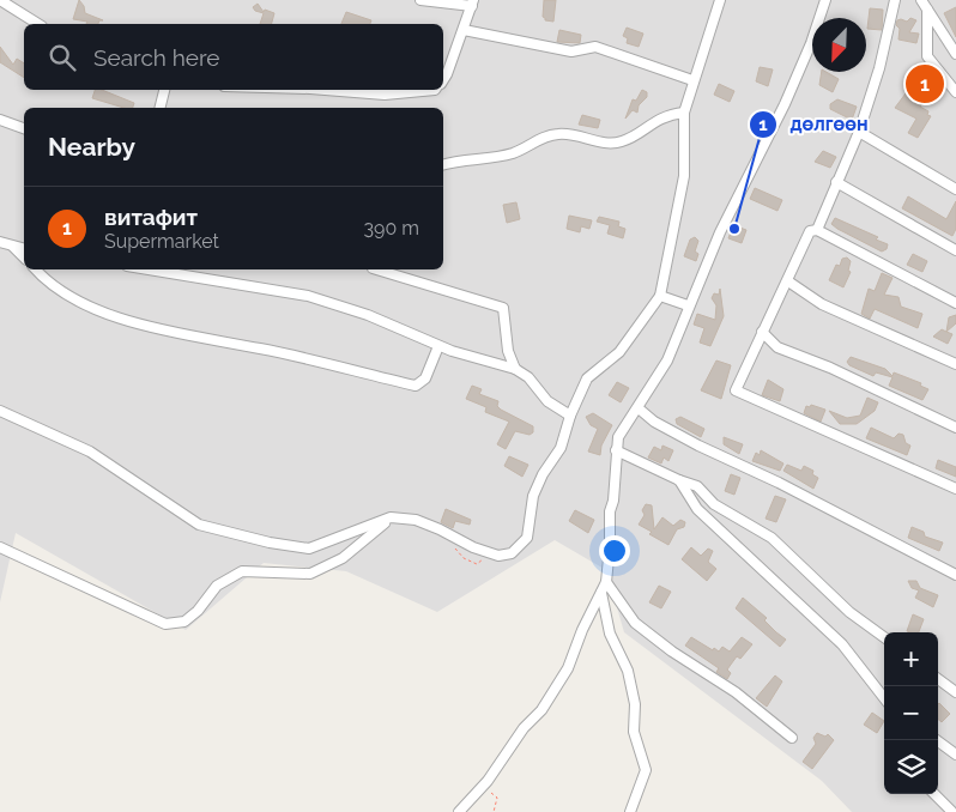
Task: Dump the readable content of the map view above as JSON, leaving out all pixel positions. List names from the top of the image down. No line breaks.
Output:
{"places":["дөлгөөн"],"north":"bottom left","page":{"search":"Search here","pins":"1","heading":"Nearby","list":[{"mark":"1","name":"витафит","note":"Supermarket","value":"390 m"}],"map_buttons":["+","−"]}}
